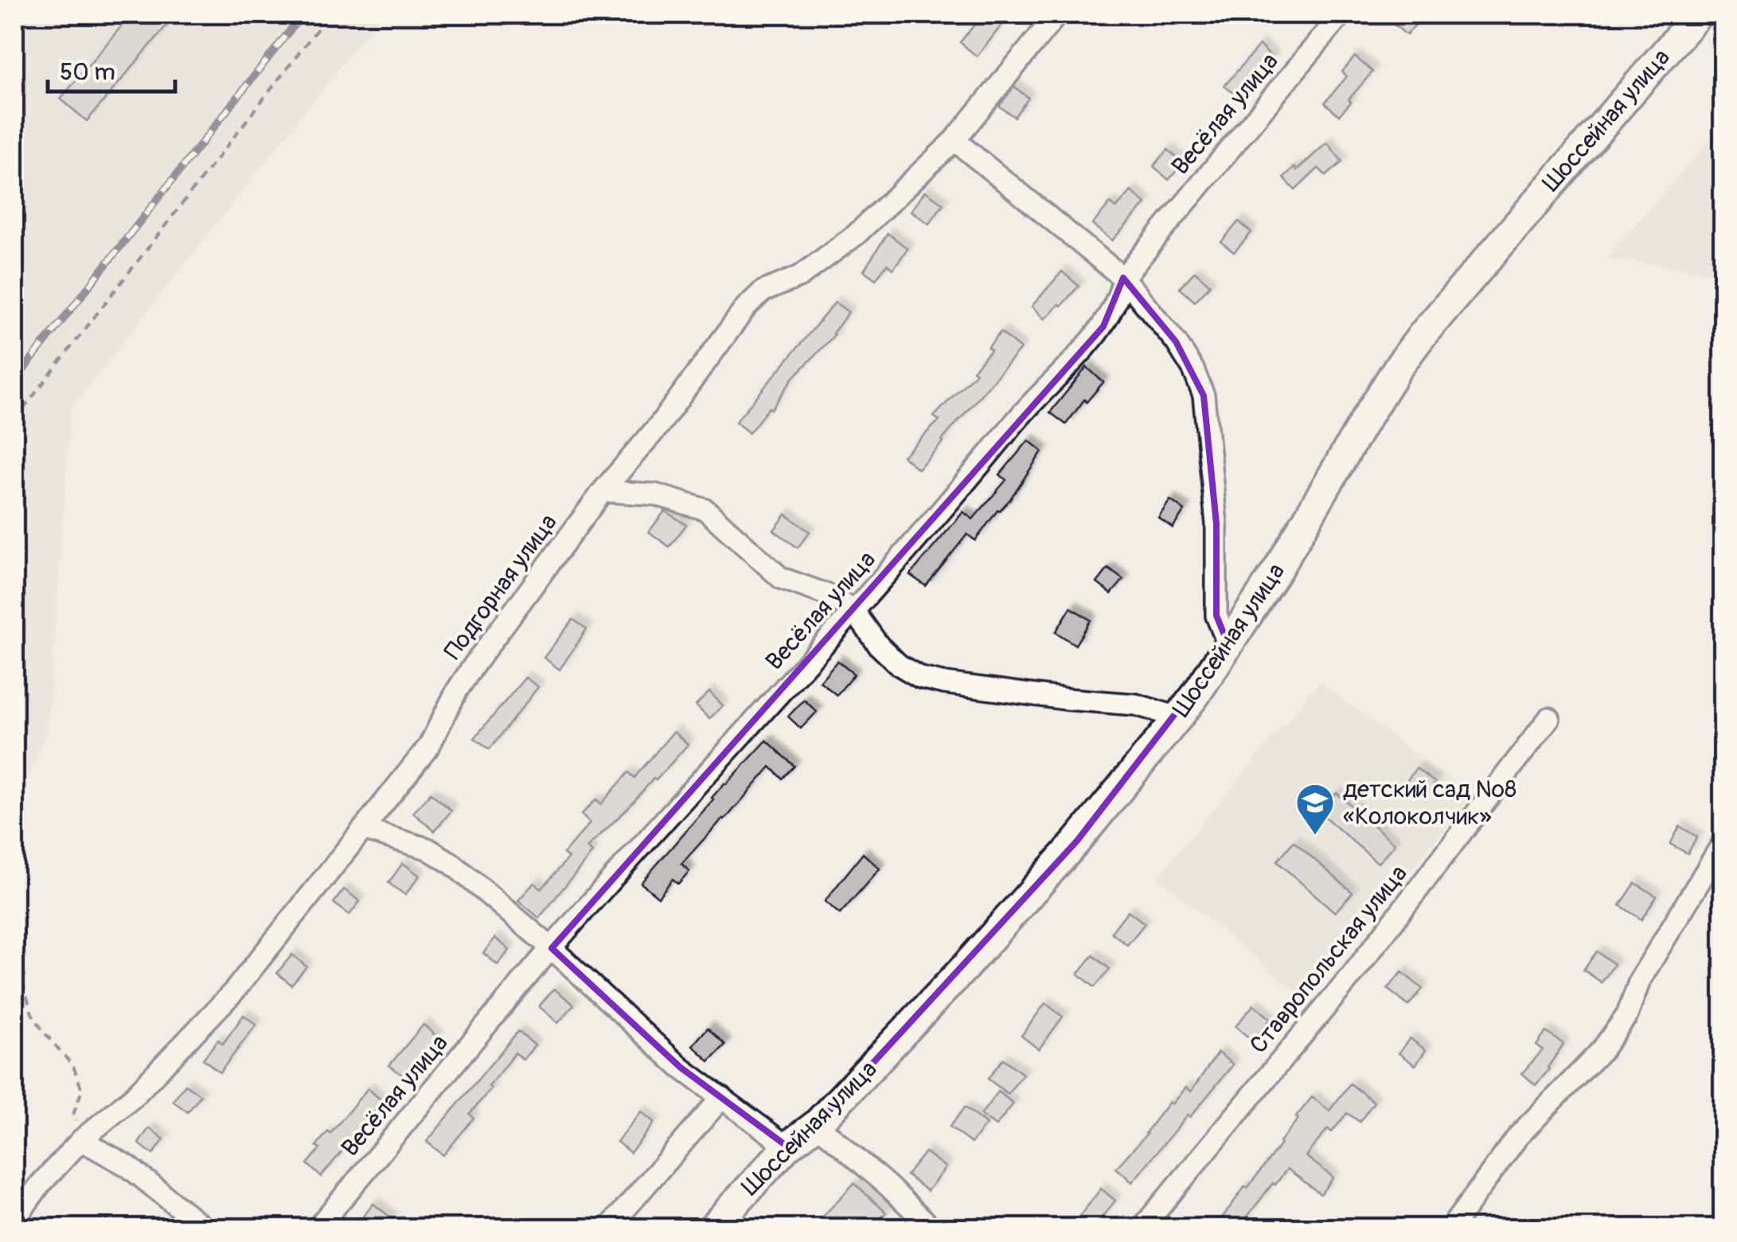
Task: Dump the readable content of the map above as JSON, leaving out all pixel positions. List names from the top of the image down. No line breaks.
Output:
{"streets":{"main road":["Шоссейная улица"],"street":["Весёлая улица","Подгорная улица","Ставропольская улица"]},"places":{"school or university":["детский сад №8 «Колоколчик»"]},"scale_bar":"50 m"}
